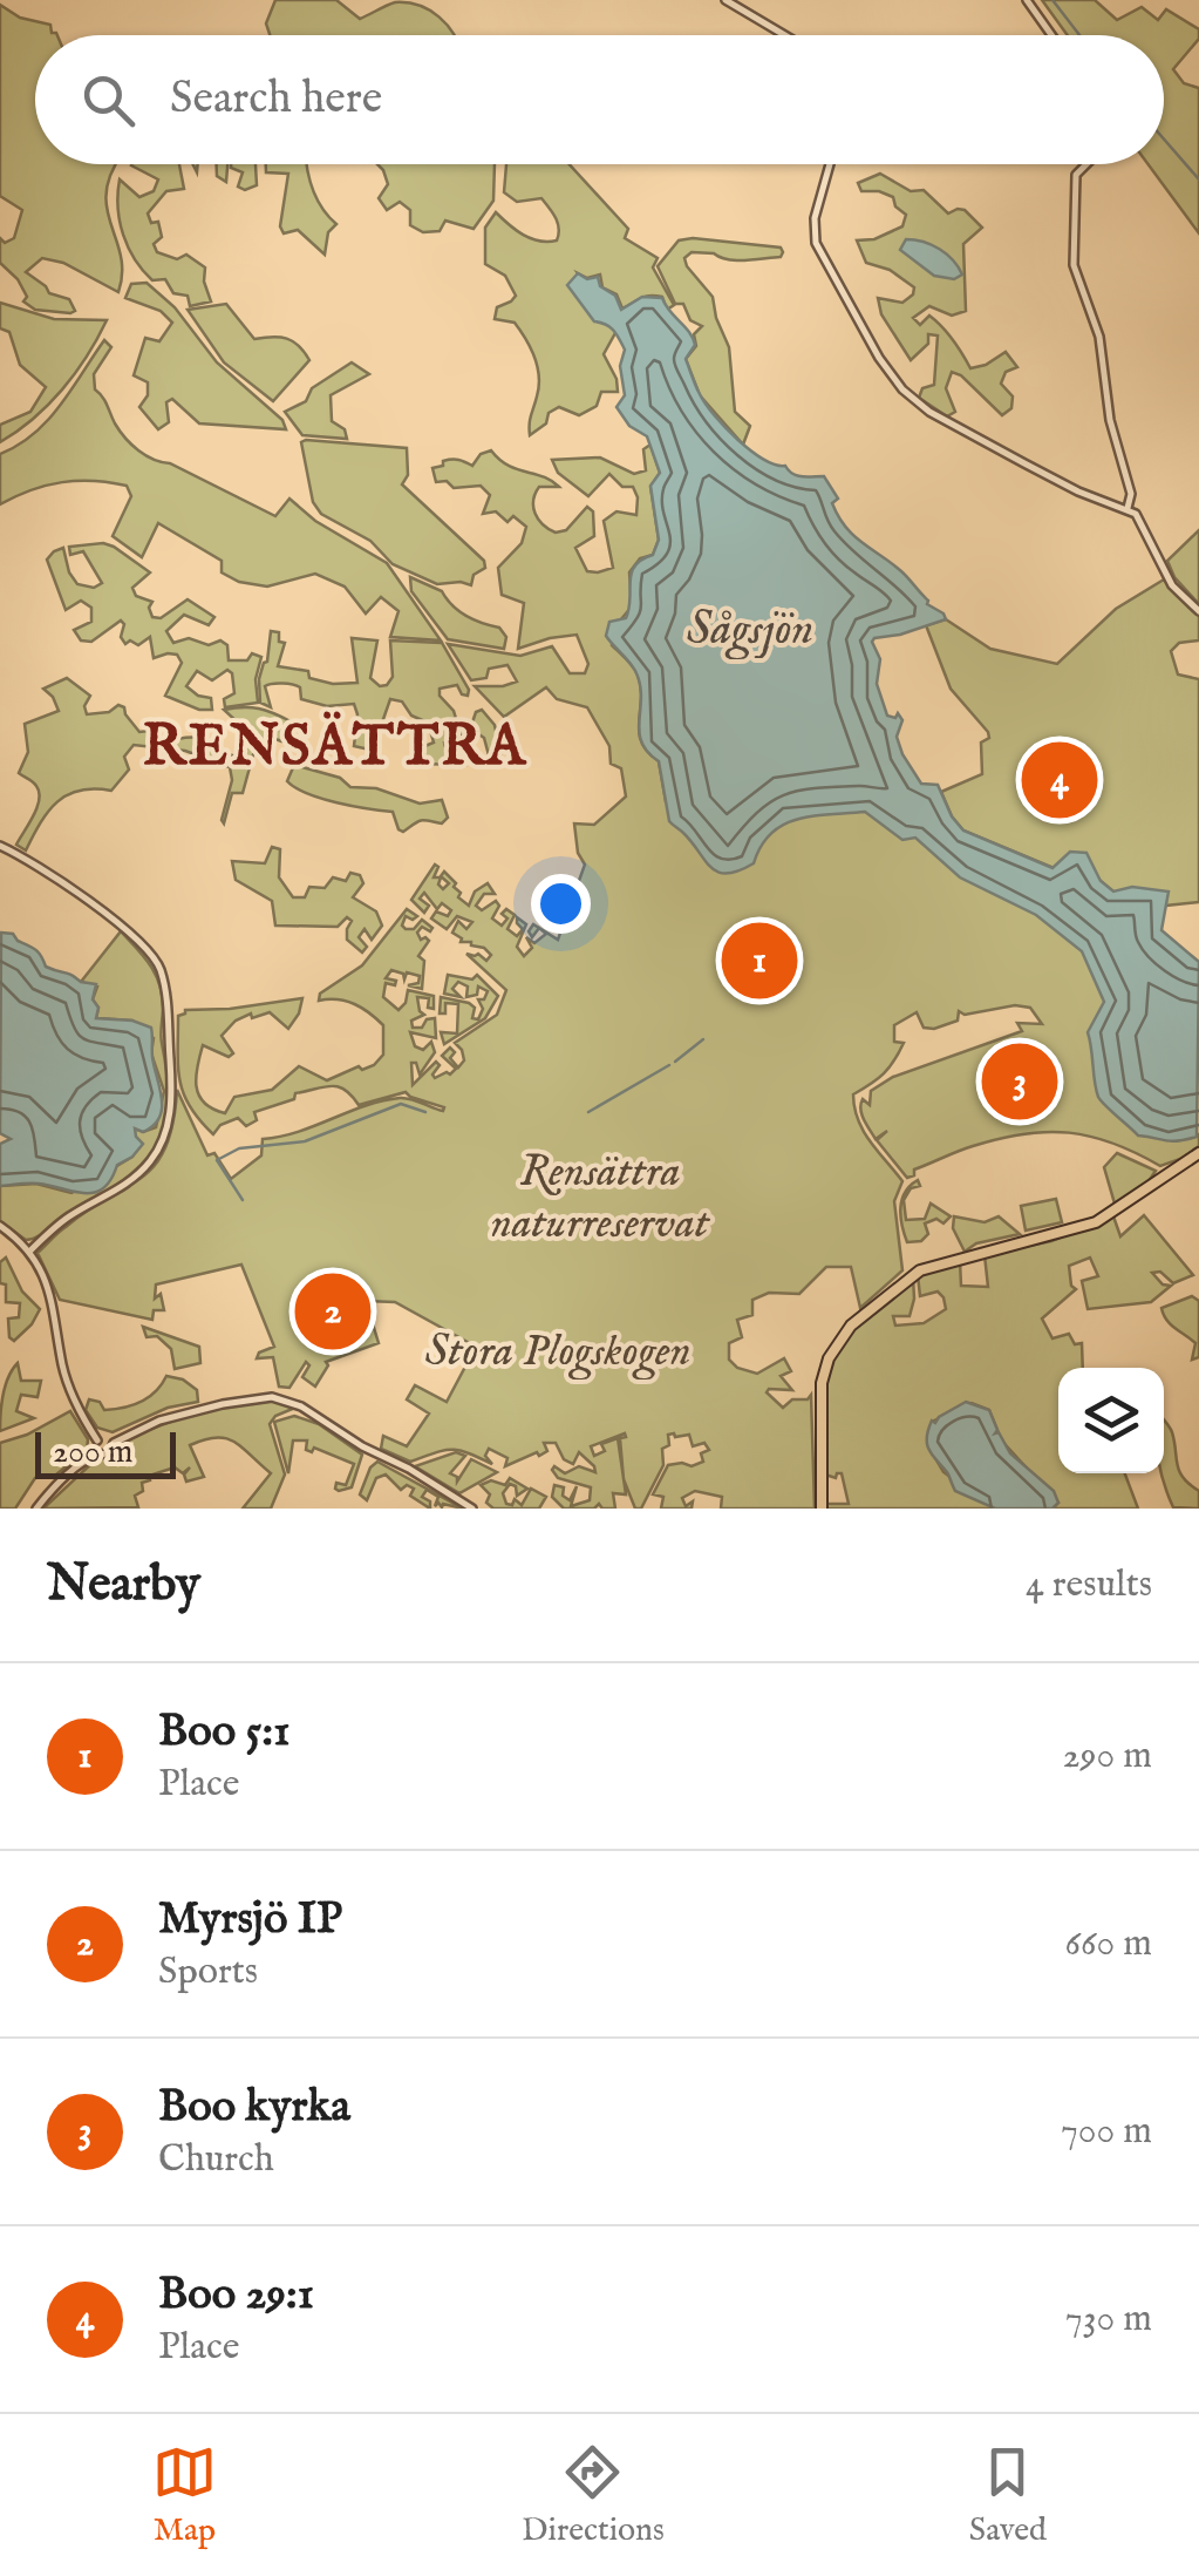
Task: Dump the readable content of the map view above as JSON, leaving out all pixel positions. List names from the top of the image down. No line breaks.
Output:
{"districts":["RENSÄTTRA"],"water":["Sågsjön"],"parks":["Rensättra naturreservat","Stora Plogskogen"],"scale_bar":"200 m","page":{"search":"Search here","pins":["4","1","3","2"],"scale":"200 m","heading":["Nearby","4 results"],"list":[{"mark":"1","name":"Boo 5:1","note":"Place","value":"290 m"},{"mark":"2","name":"Myrsjö IP","note":"Sports","value":"660 m"},{"mark":"3","name":"Boo kyrka","note":"Church","value":"700 m"},{"mark":"4","name":"Boo 29:1","note":"Place","value":"730 m"}],"nav":["Map","Directions","Saved"]}}
